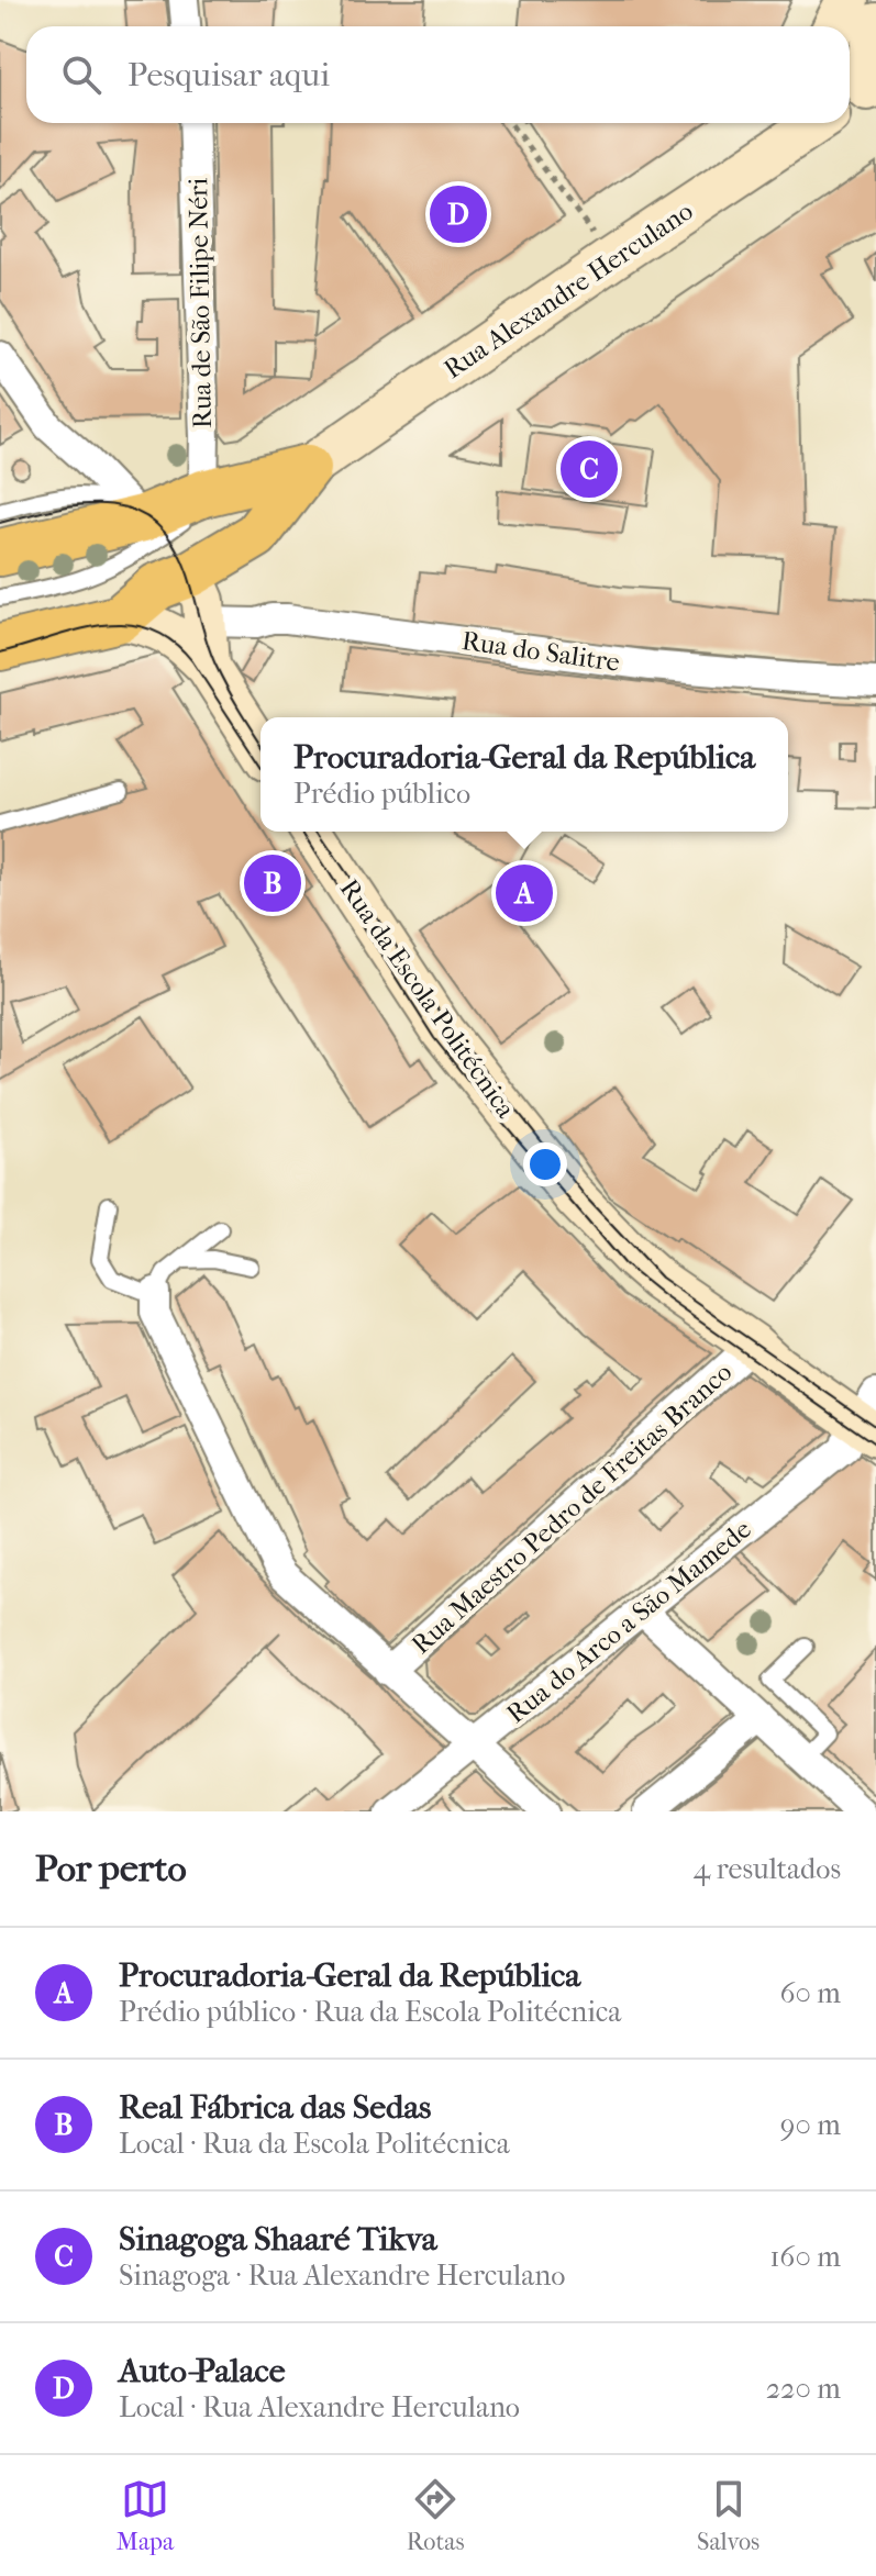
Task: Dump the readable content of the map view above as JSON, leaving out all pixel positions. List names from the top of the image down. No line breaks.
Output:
{"streets":{"main road":["Rua Alexandre Herculano","Rua da Escola Politécnica"],"street":["Rua de São Filipe Néri","Rua do Salitre","Rua Maestro Pedro de Freitas Branco","Rua do Arco a São Mamede"]},"crossings":[["Rua Alexandre Herculano","Rua de São Filipe Néri"],["Rua da Escola Politécnica","Rua Maestro Pedro de Freitas Branco"],["Rua da Escola Politécnica","Rua do Arco a São Mamede"]],"page":{"search":"Pesquisar aqui","pins":["D","C","B","A"],"popup":["Procuradoria-Geral da República","Prédio público"],"heading":["Por perto","4 resultados"],"list":[{"mark":"A","name":"Procuradoria-Geral da República","note":"Prédio público · Rua da Escola Politécnica","value":"60 m"},{"mark":"B","name":"Real Fábrica das Sedas","note":"Local · Rua da Escola Politécnica","value":"90 m"},{"mark":"C","name":"Sinagoga Shaaré Tikva","note":"Sinagoga · Rua Alexandre Herculano","value":"160 m"},{"mark":"D","name":"Auto-Palace","note":"Local · Rua Alexandre Herculano","value":"220 m"}],"nav":["Mapa","Rotas","Salvos"]}}
